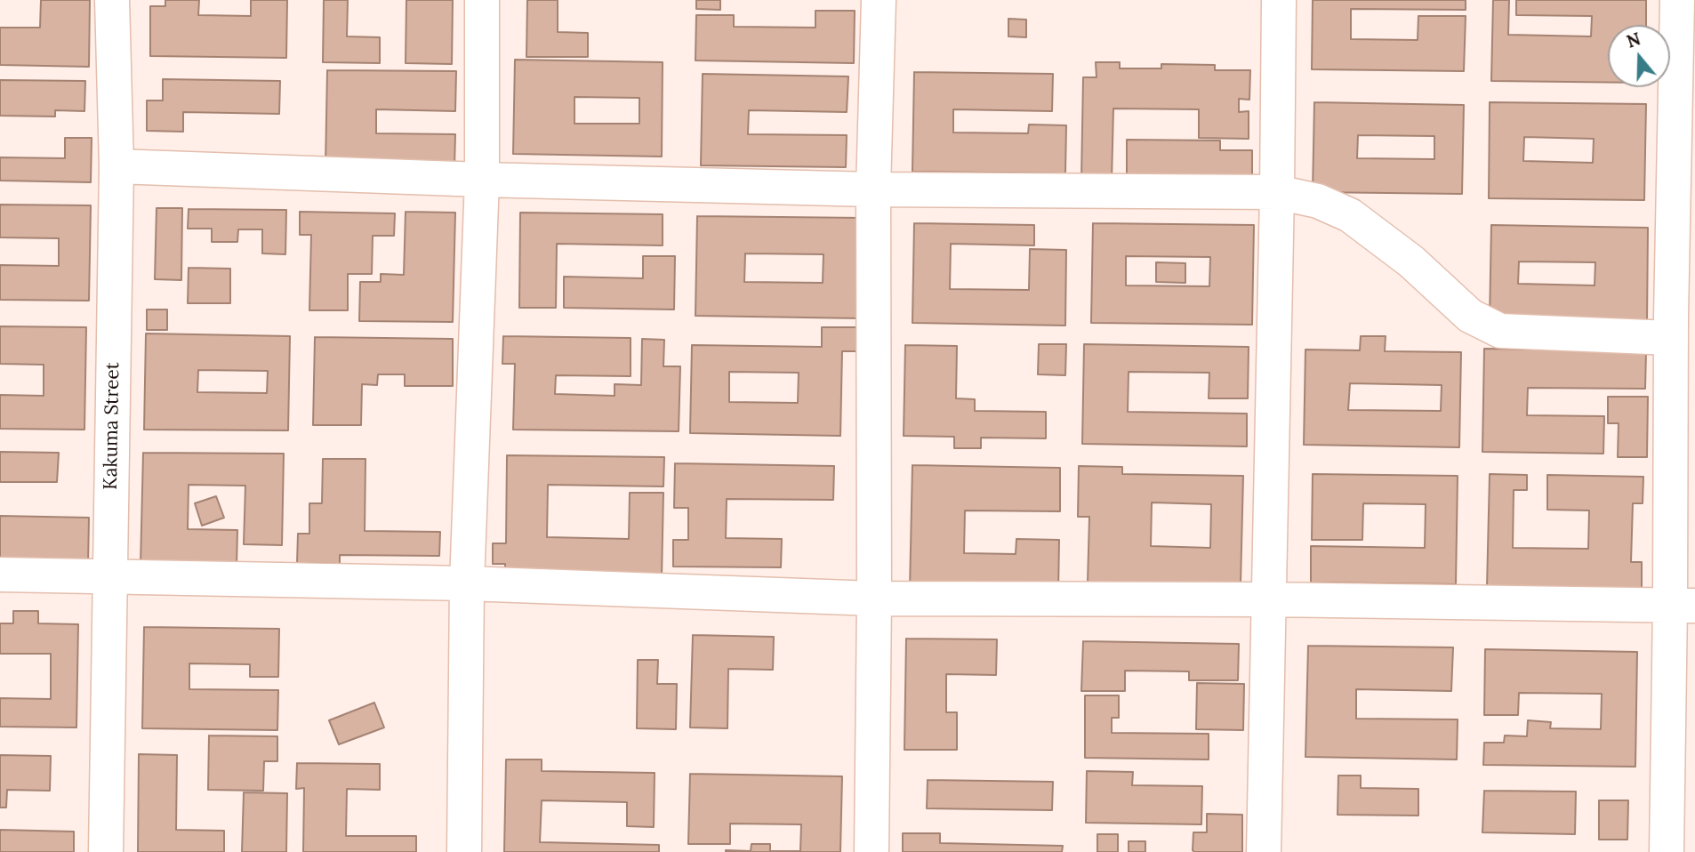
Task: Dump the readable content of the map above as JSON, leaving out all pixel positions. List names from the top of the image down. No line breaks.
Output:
{"streets":{"street":["Kakuma Street"]},"north":"top"}
